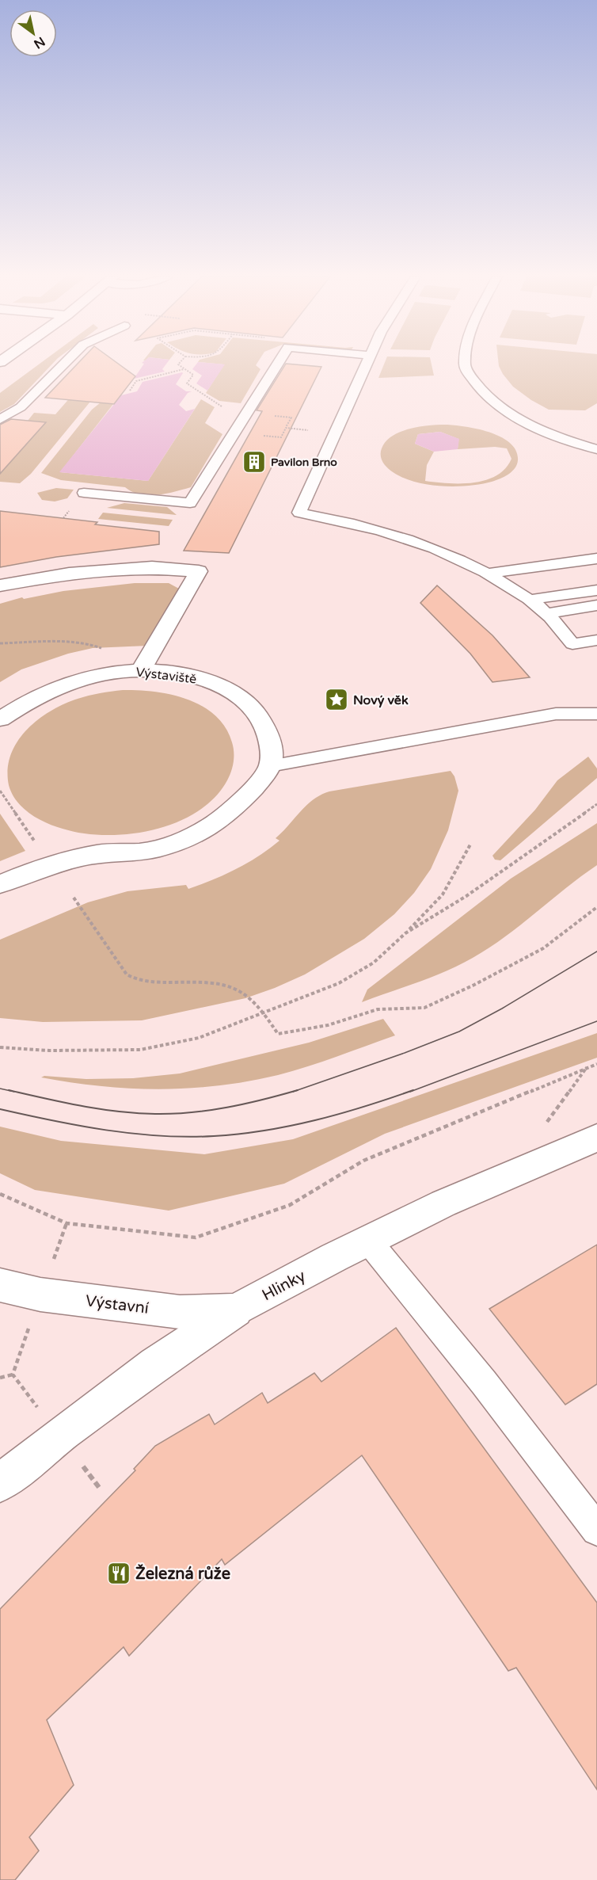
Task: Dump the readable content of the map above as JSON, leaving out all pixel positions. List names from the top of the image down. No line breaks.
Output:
{"streets":{"street":["Výstaviště","Hlinky","Výstavní"]},"crossings":[["Hlinky","Výstavní"]],"places":{"building":["Pavilon Brno"],"place":["Nový věk"],"restaurant":["Železná růže"]},"north":"bottom right"}
